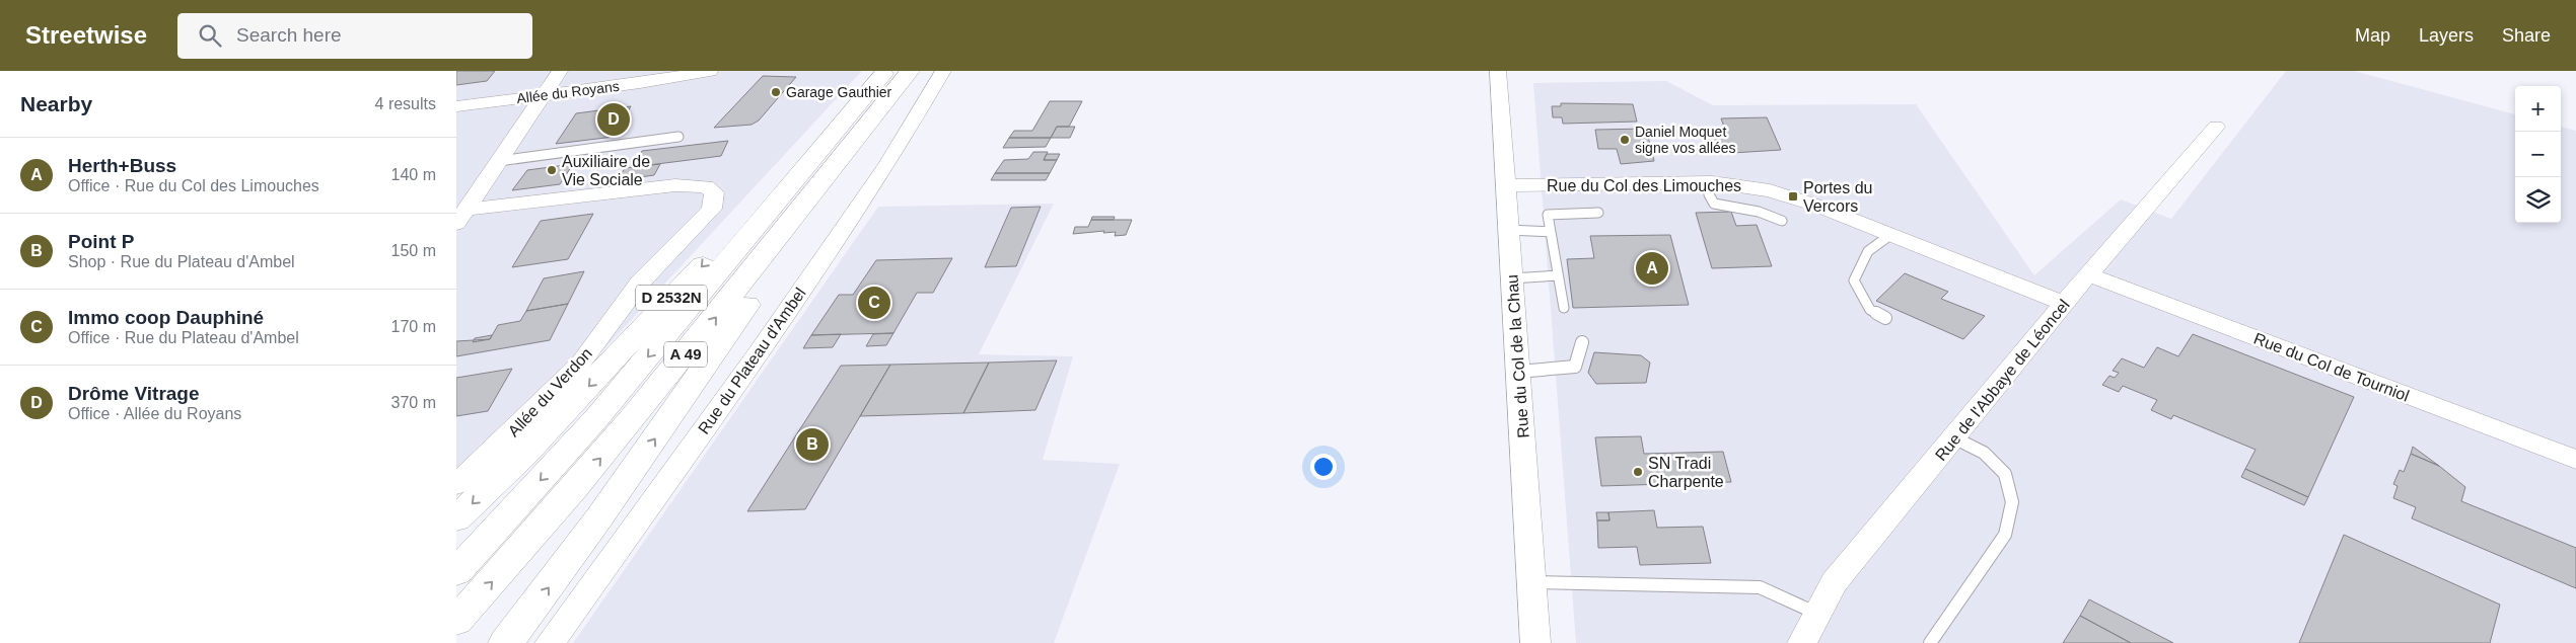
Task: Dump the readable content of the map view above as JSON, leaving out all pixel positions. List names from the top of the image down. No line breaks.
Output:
{"streets":{"highway":["D 2532N","A 49"],"street":["Allée du Royans","Rue du Col des Limouches","Rue du Col de la Chau","Rue du Plateau d'Ambel","Rue du Col de Tourniol","Rue de l'Abbaye de Léoncel","Allée du Verdon"]},"crossings":[["Allée du Royans","Allée du Verdon"],["Rue du Col des Limouches","Rue du Col de la Chau"],["Rue du Col des Limouches","Rue de l'Abbaye de Léoncel"],["D 2532N","A 49"],["Rue du Col de Tourniol","Rue de l'Abbaye de Léoncel"]],"places":{"other":["Garage Gauthier","Daniel Moquet signe vos allées","Auxiliaire de Vie Sociale","SN Tradi Charpente"],"transit":["Portes du Vercors"]},"page":{"header":"Streetwise","search":"Search here","nav":["Map","Layers","Share"],"heading":["Nearby","4 results"],"map_buttons":["+","−"],"pins":["D","A","C","B"],"list":[{"mark":"A","name":"Herth+Buss","note":"Office · Rue du Col des Limouches","value":"140 m"},{"mark":"B","name":"Point P","note":"Shop · Rue du Plateau d'Ambel","value":"150 m"},{"mark":"C","name":"Immo coop Dauphiné","note":"Office · Rue du Plateau d'Ambel","value":"170 m"},{"mark":"D","name":"Drôme Vitrage","note":"Office · Allée du Royans","value":"370 m"}]}}
